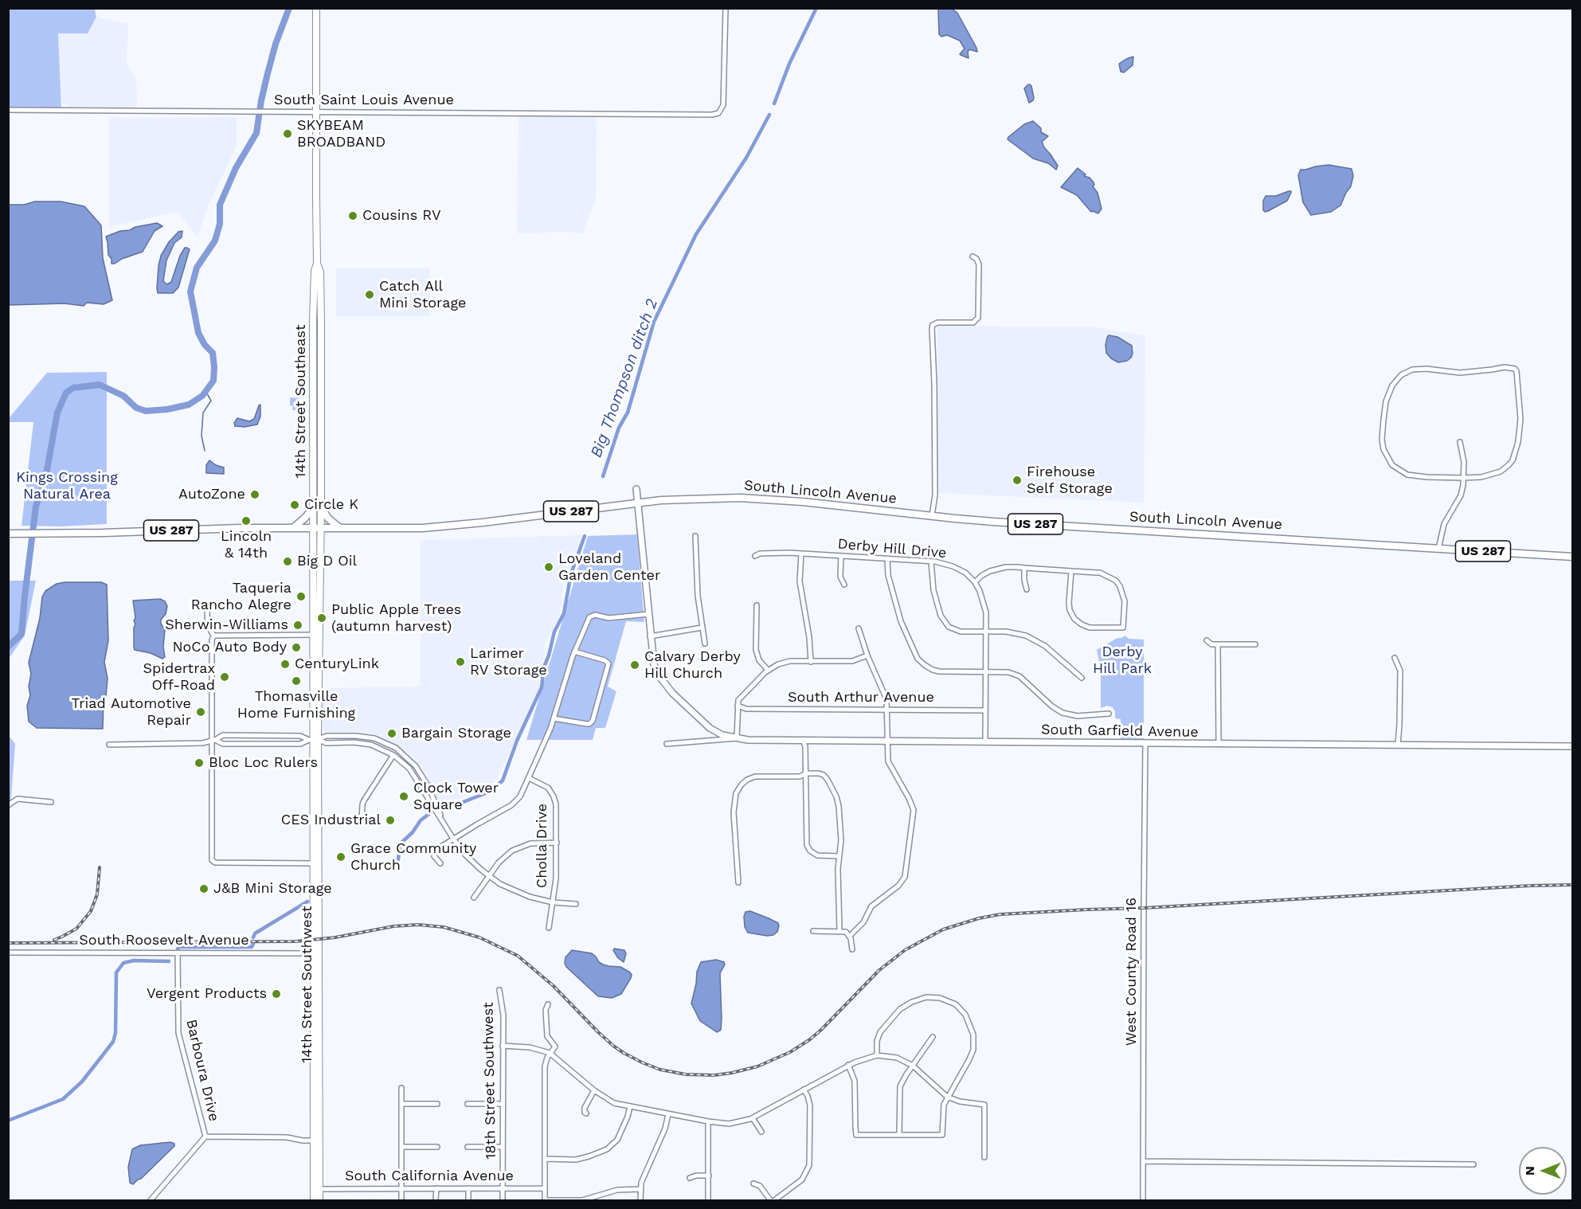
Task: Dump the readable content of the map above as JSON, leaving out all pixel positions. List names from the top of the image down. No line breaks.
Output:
{"streets":{"highway":["South Lincoln Avenue","US 287"],"main road":["14th Street Southeast","14th Street Southwest"],"street":["South Saint Louis Avenue","Derby Hill Drive","South Arthur Avenue","South Garfield Avenue","Cholla Drive","South Roosevelt Avenue","West County Road 16","Barboura Drive","18th Street Southwest","South California Avenue"]},"crossings":[["South Saint Louis Avenue","14th Street Southeast"],["14th Street Southeast","South Lincoln Avenue"],["14th Street Southeast","14th Street Southwest"],["Derby Hill Drive","South Arthur Avenue"],["Derby Hill Drive","South Garfield Avenue"],["South Garfield Avenue","West County Road 16"],["South Roosevelt Avenue","14th Street Southwest"],["South Roosevelt Avenue","Barboura Drive"],["14th Street Southwest","South California Avenue"],["18th Street Southwest","South California Avenue"]],"water":["Big Thompson ditch 2"],"parks":["Kings Crossing Natural Area","Derby Hill Park"],"places":["SKYBEAM BROADBAND","Cousins RV","Catch All Mini Storage","Firehouse Self Storage","AutoZone","Circle K","Lincoln & 14th","Big D Oil","Loveland Garden Center","Taqueria Rancho Alegre","Public Apple Trees (autumn harvest)","Sherwin-Williams","NoCo Auto Body","Larimer RV Storage","CenturyLink","Calvary Derby Hill Church","Spidertrax Off-Road","Thomasville Home Furnishing","Triad Automotive Repair","Bargain Storage","Bloc Loc Rulers","Clock Tower Square","CES Industrial","Grace Community Church","J&B Mini Storage","Vergent Products"],"north":"left"}
